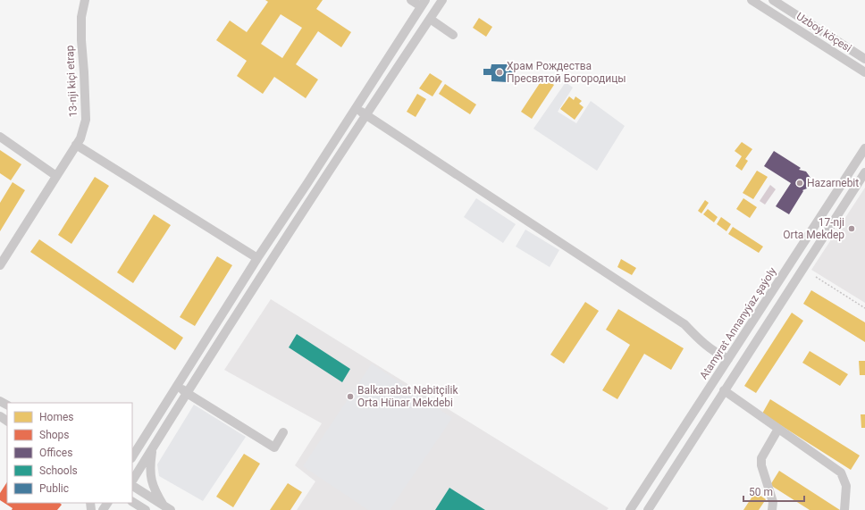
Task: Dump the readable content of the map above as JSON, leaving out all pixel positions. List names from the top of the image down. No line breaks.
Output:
{"streets":{"street":["Uzboý köçesi","13-nji kiçi etrap","Atamyrat Annanyýaz şaýoly"]},"places":["Храм Рождества Пресвятой Богородицы","Hazarnebit","17-nji Orta Mekdep","Balkanabat Nebitçilik Orta Hünar Mekdebi"],"legend":["Homes","Shops","Offices","Schools","Public"],"scale_bar":"50 m"}
